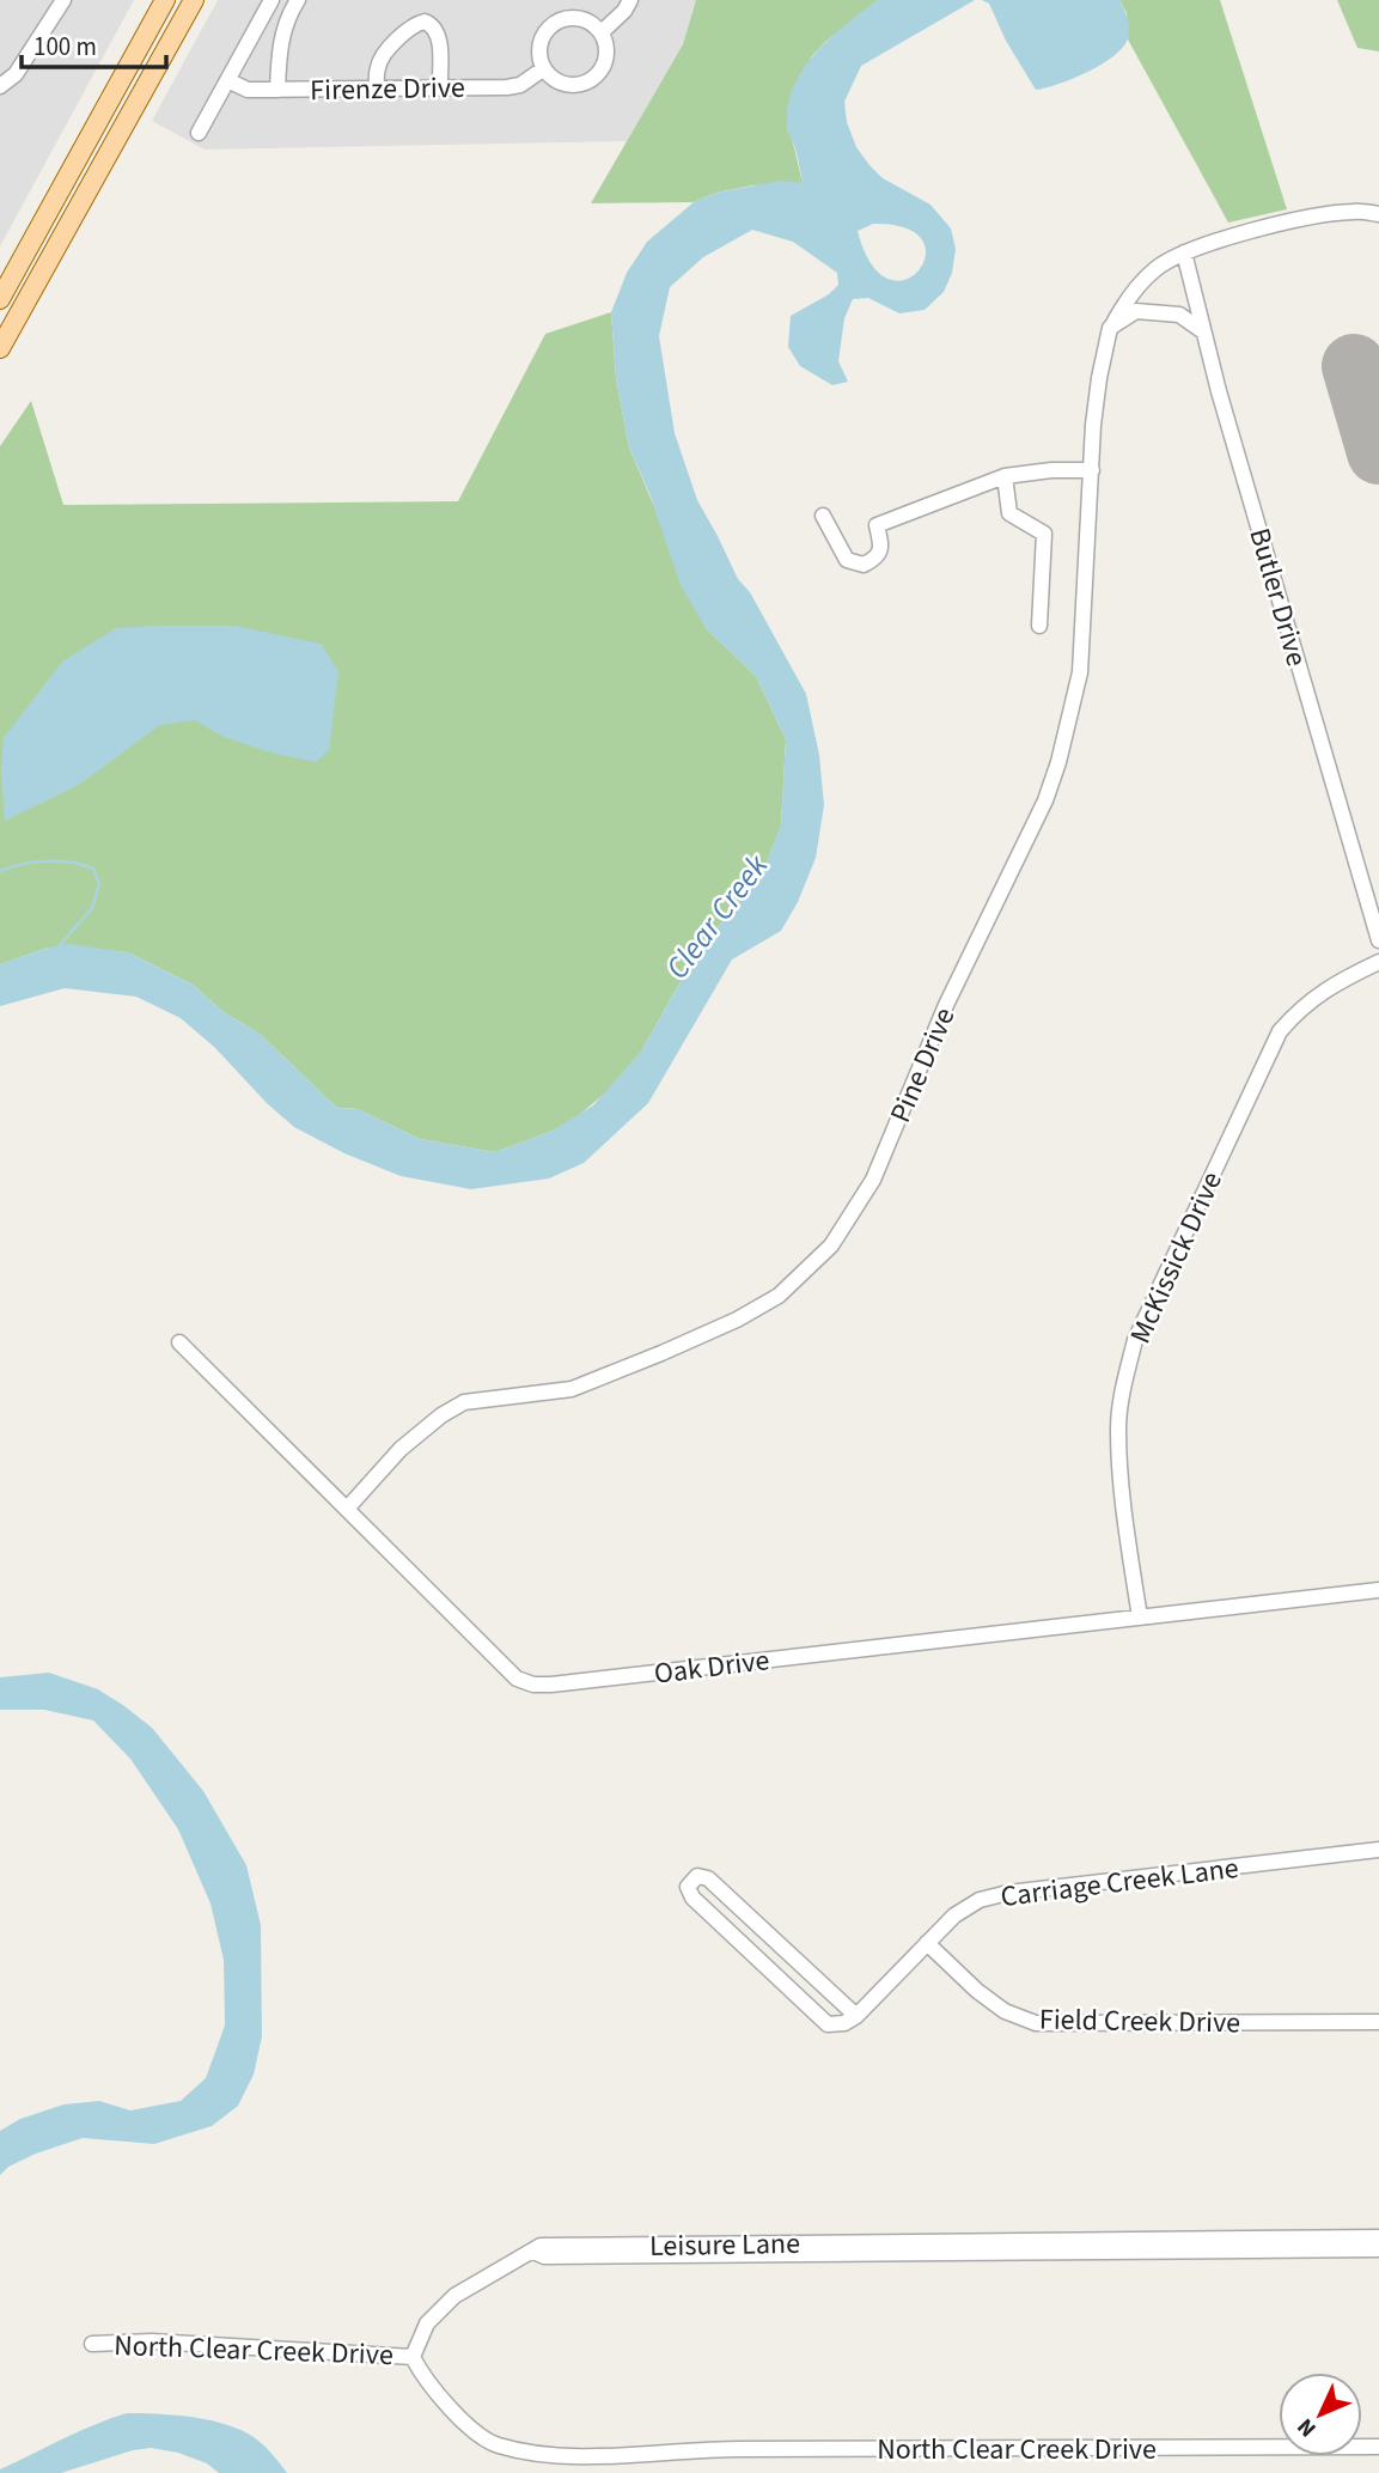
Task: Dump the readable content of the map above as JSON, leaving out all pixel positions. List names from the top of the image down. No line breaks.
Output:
{"streets":{"street":["Firenze Drive","Butler Drive","Pine Drive","McKissick Drive","Oak Drive","Carriage Creek Lane","Field Creek Drive","Leisure Lane","North Clear Creek Drive"]},"crossings":[["Butler Drive","Pine Drive"],["Pine Drive","Oak Drive"],["McKissick Drive","Oak Drive"],["Carriage Creek Lane","Field Creek Drive"],["Leisure Lane","North Clear Creek Drive"]],"water":["Clear Creek"],"scale_bar":"100 m","north":"bottom left"}
